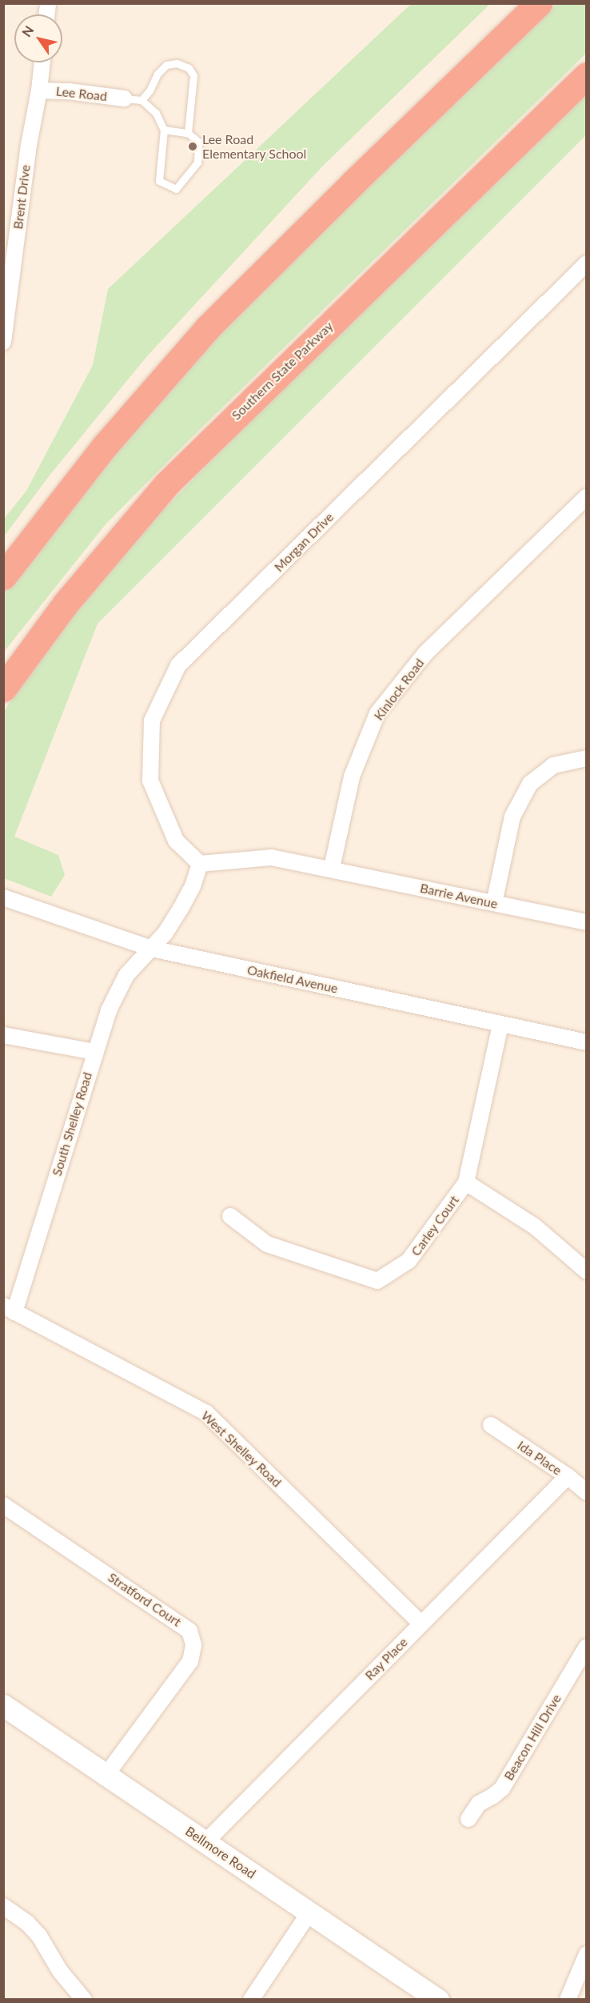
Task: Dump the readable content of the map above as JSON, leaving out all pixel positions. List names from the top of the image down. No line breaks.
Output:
{"streets":{"highway":["Southern State Parkway"],"main road":["Bellmore Road"],"street":["Lee Road","Brent Drive","Morgan Drive","Kinlock Road","Barrie Avenue","Oakfield Avenue","South Shelley Road","Carley Court","West Shelley Road","Ida Place","Stratford Court","Ray Place","Beacon Hill Drive"]},"crossings":[["Lee Road","Brent Drive"],["Kinlock Road","Barrie Avenue"],["Oakfield Avenue","South Shelley Road"],["Oakfield Avenue","Carley Court"],["South Shelley Road","West Shelley Road"],["West Shelley Road","Ray Place"],["Ida Place","Ray Place"],["Stratford Court","Bellmore Road"],["Ray Place","Bellmore Road"]],"places":["Lee Road Elementary School"],"north":"top left"}
